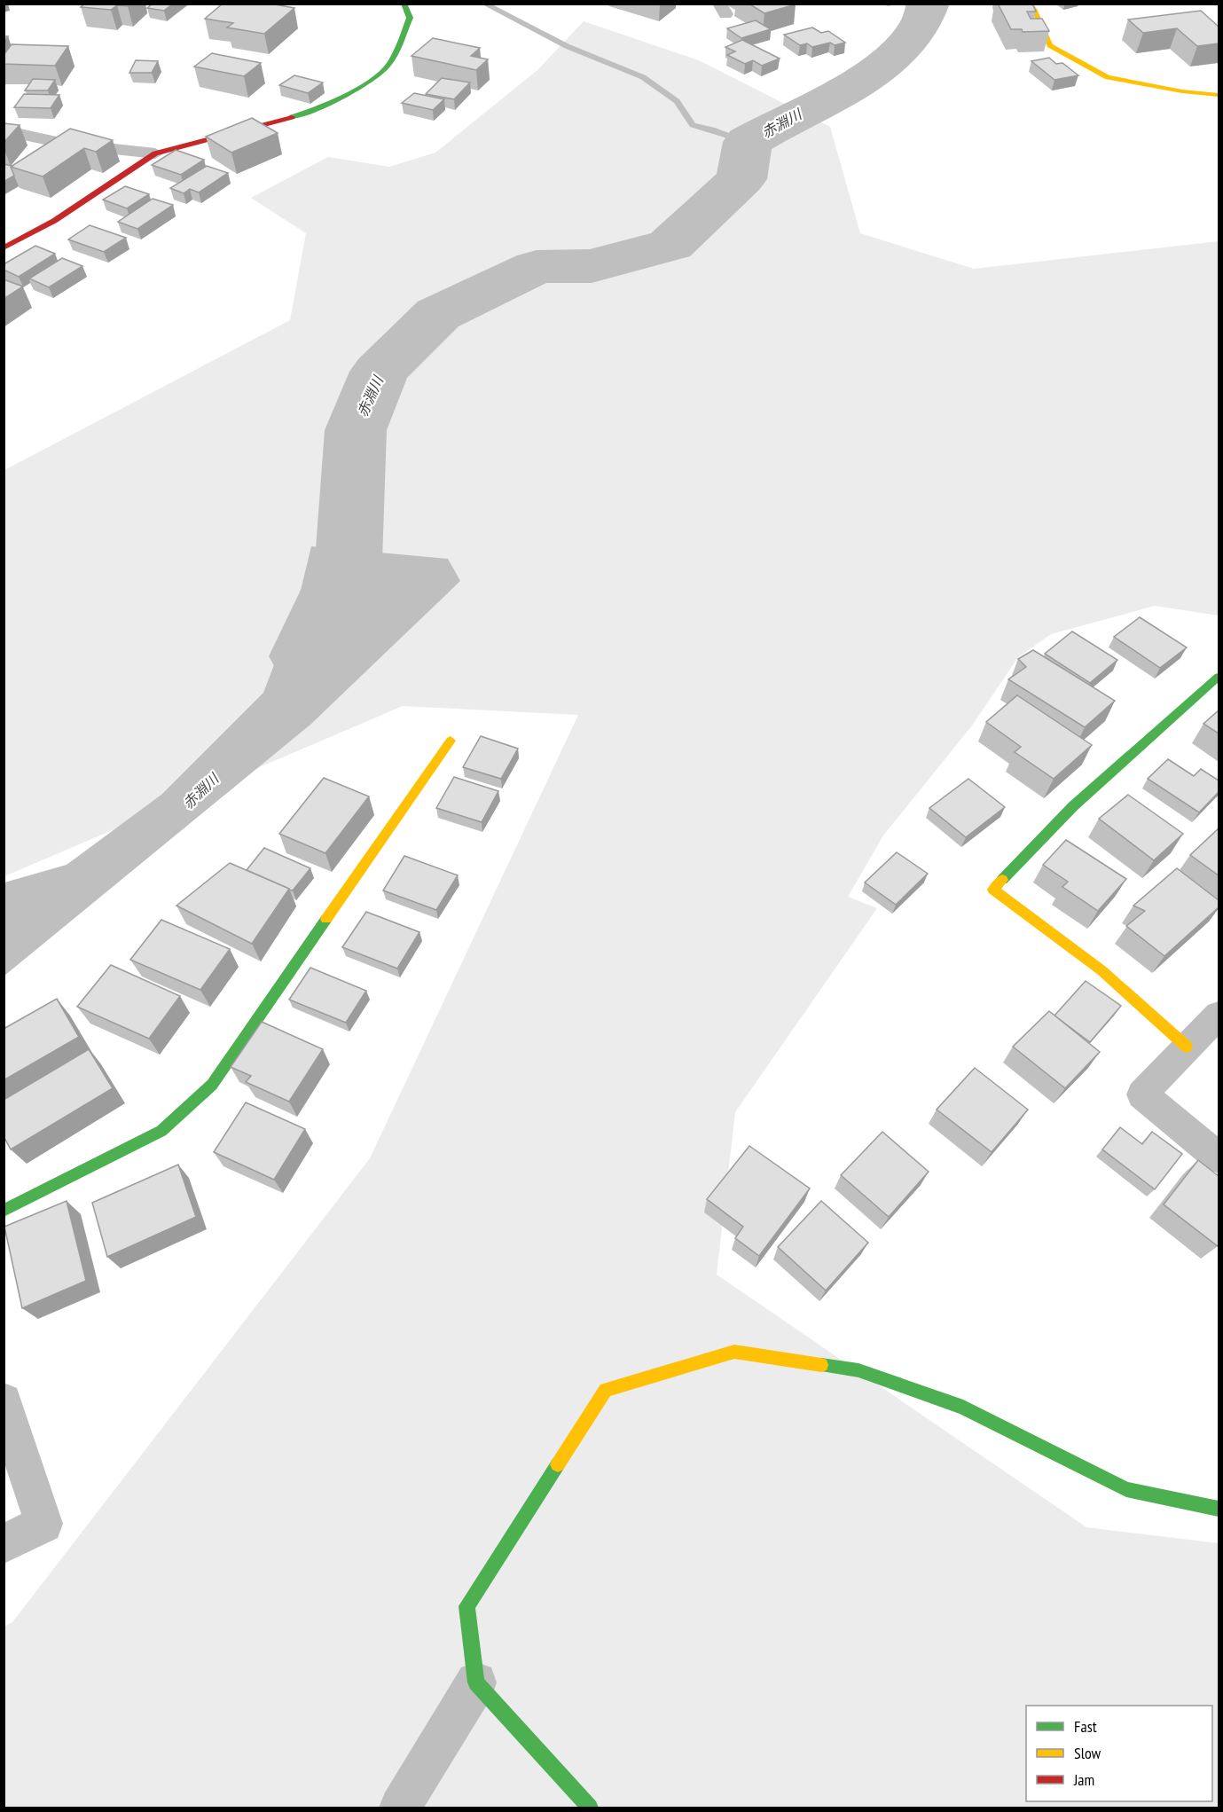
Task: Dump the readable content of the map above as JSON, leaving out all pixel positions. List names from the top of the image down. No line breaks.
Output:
{"water":["赤淵川"],"legend":["Fast","Slow","Jam"]}
